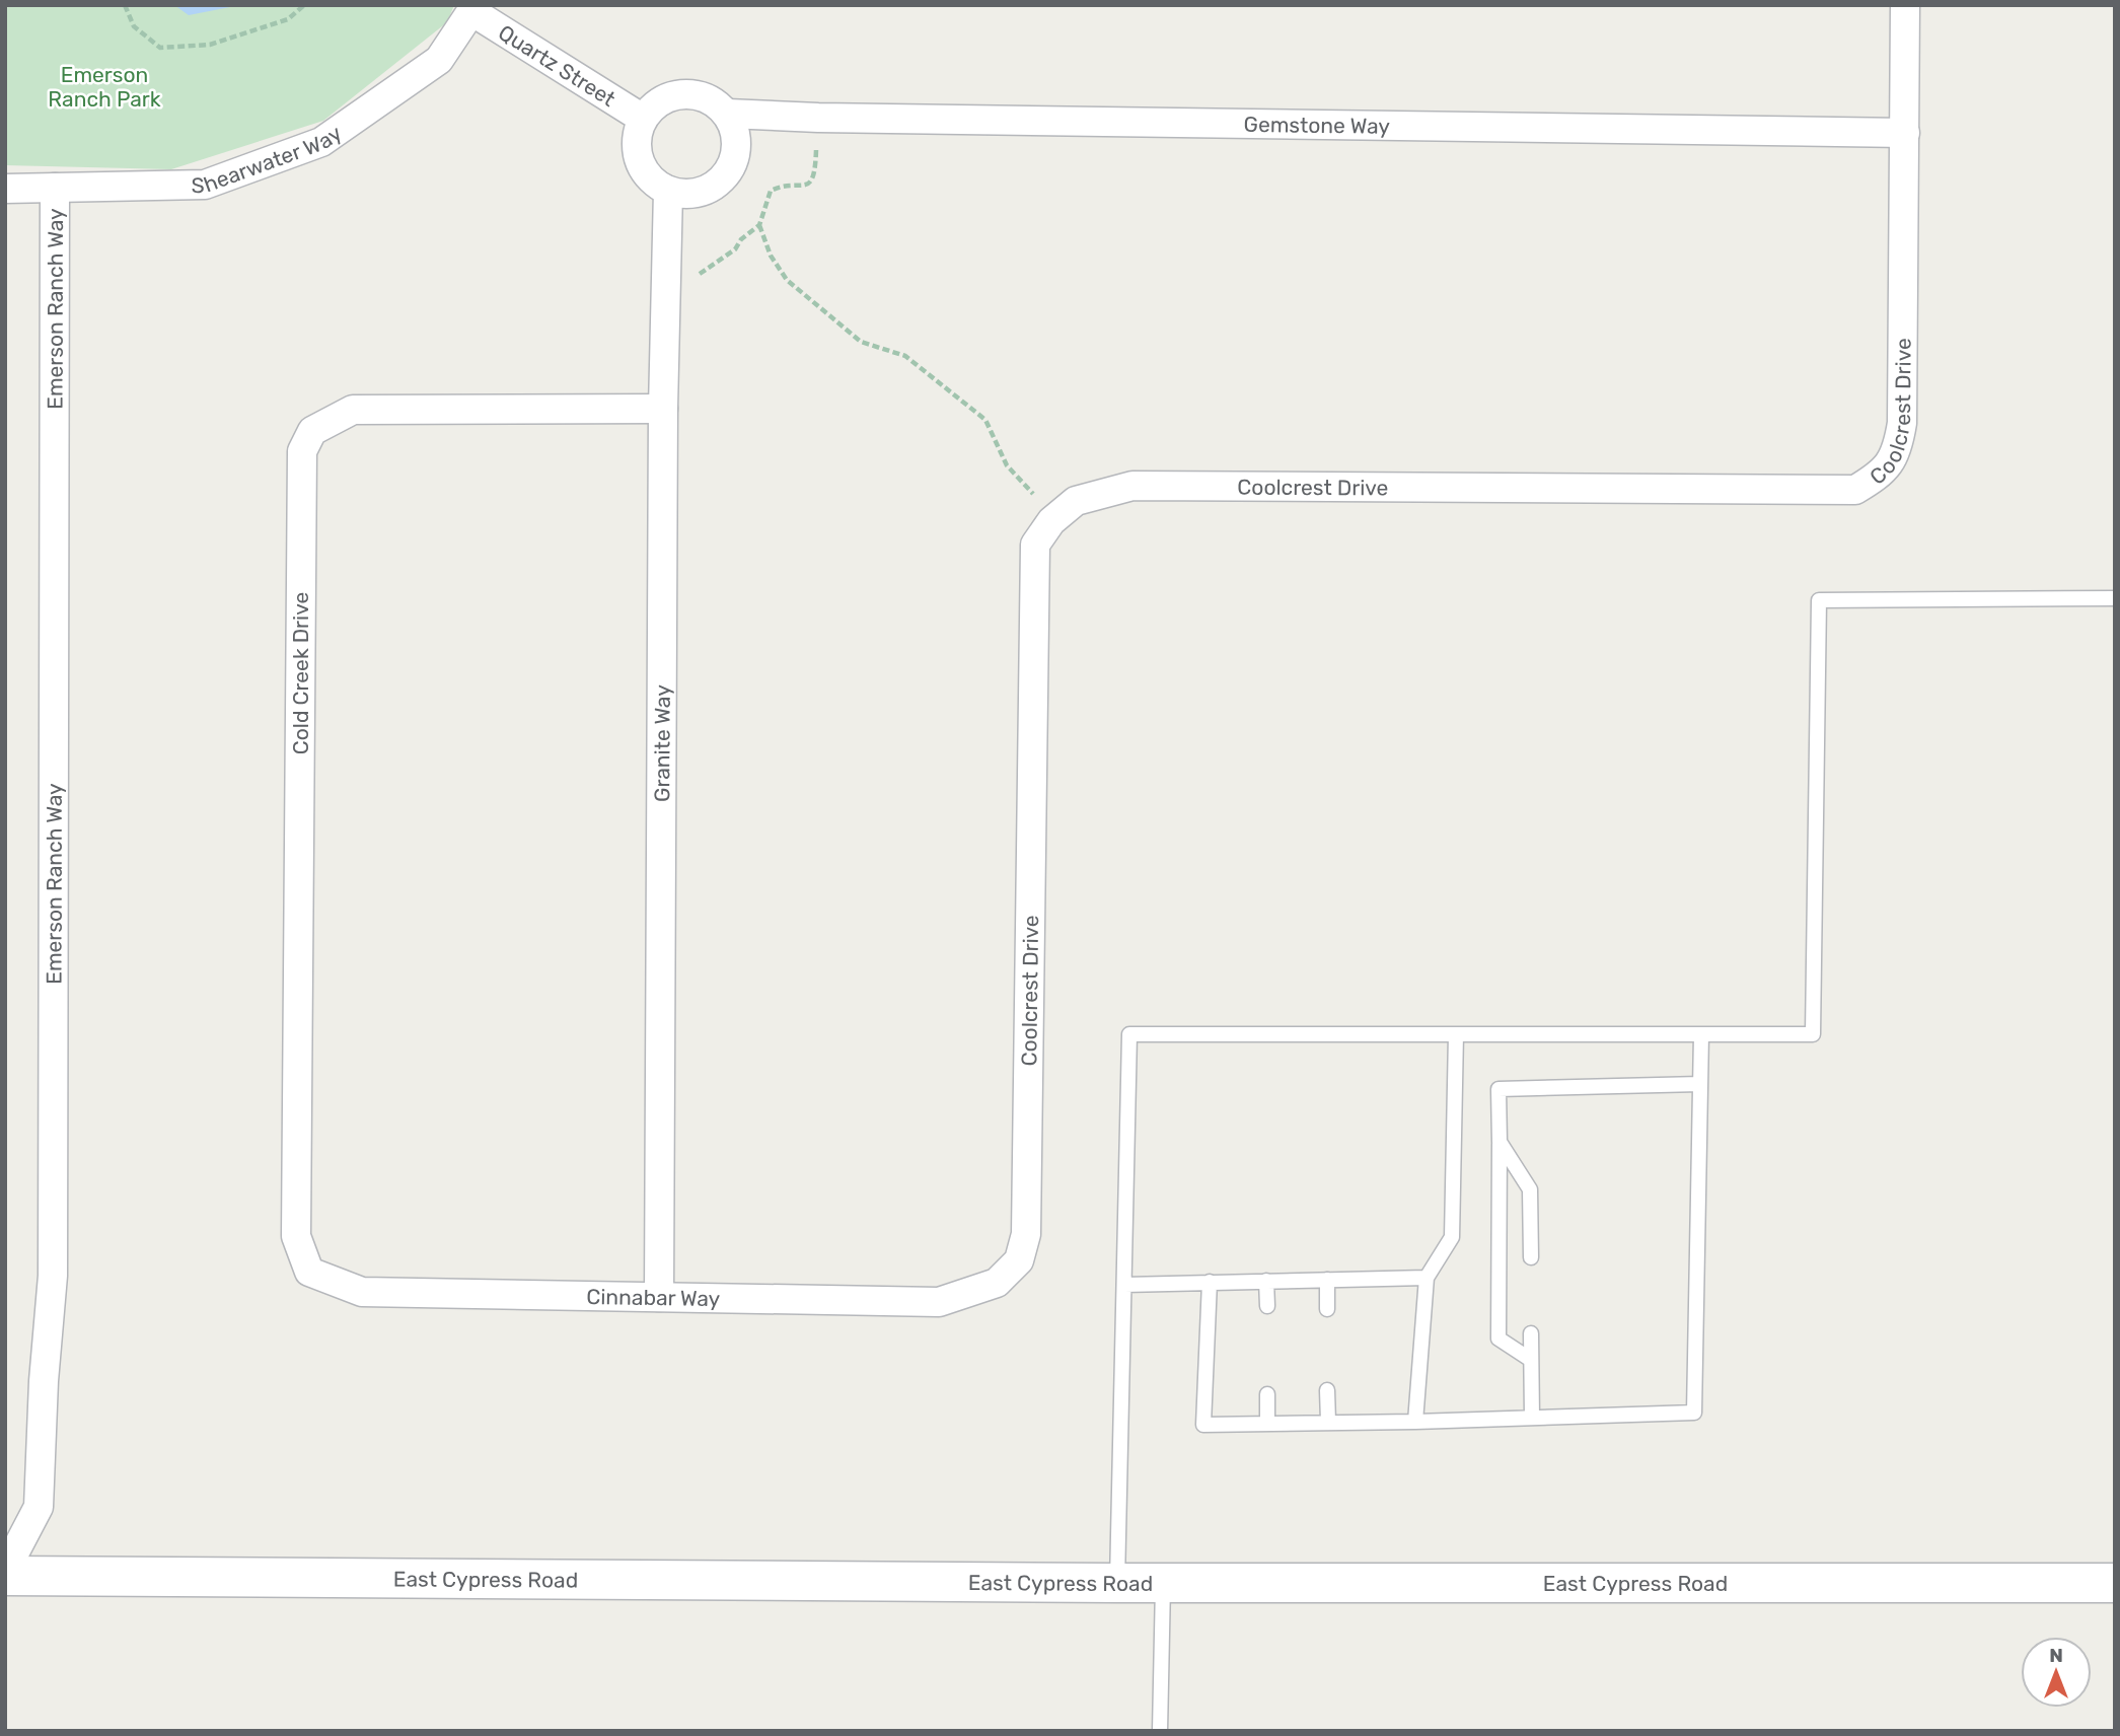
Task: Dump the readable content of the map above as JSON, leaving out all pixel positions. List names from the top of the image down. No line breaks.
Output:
{"streets":{"street":["Quartz Street","Gemstone Way","Shearwater Way","Emerson Ranch Way","Coolcrest Drive","Cold Creek Drive","Granite Way","Cinnabar Way","East Cypress Road"]},"crossings":[["Quartz Street","Gemstone Way"],["Quartz Street","Shearwater Way"],["Quartz Street","Granite Way"],["Gemstone Way","Coolcrest Drive"],["Gemstone Way","Granite Way"],["Shearwater Way","Emerson Ranch Way"],["Emerson Ranch Way","East Cypress Road"],["Coolcrest Drive","Cinnabar Way"],["Cold Creek Drive","Granite Way"],["Cold Creek Drive","Cinnabar Way"],["Granite Way","Cinnabar Way"]],"parks":["Emerson Ranch Park"],"north":"top"}
